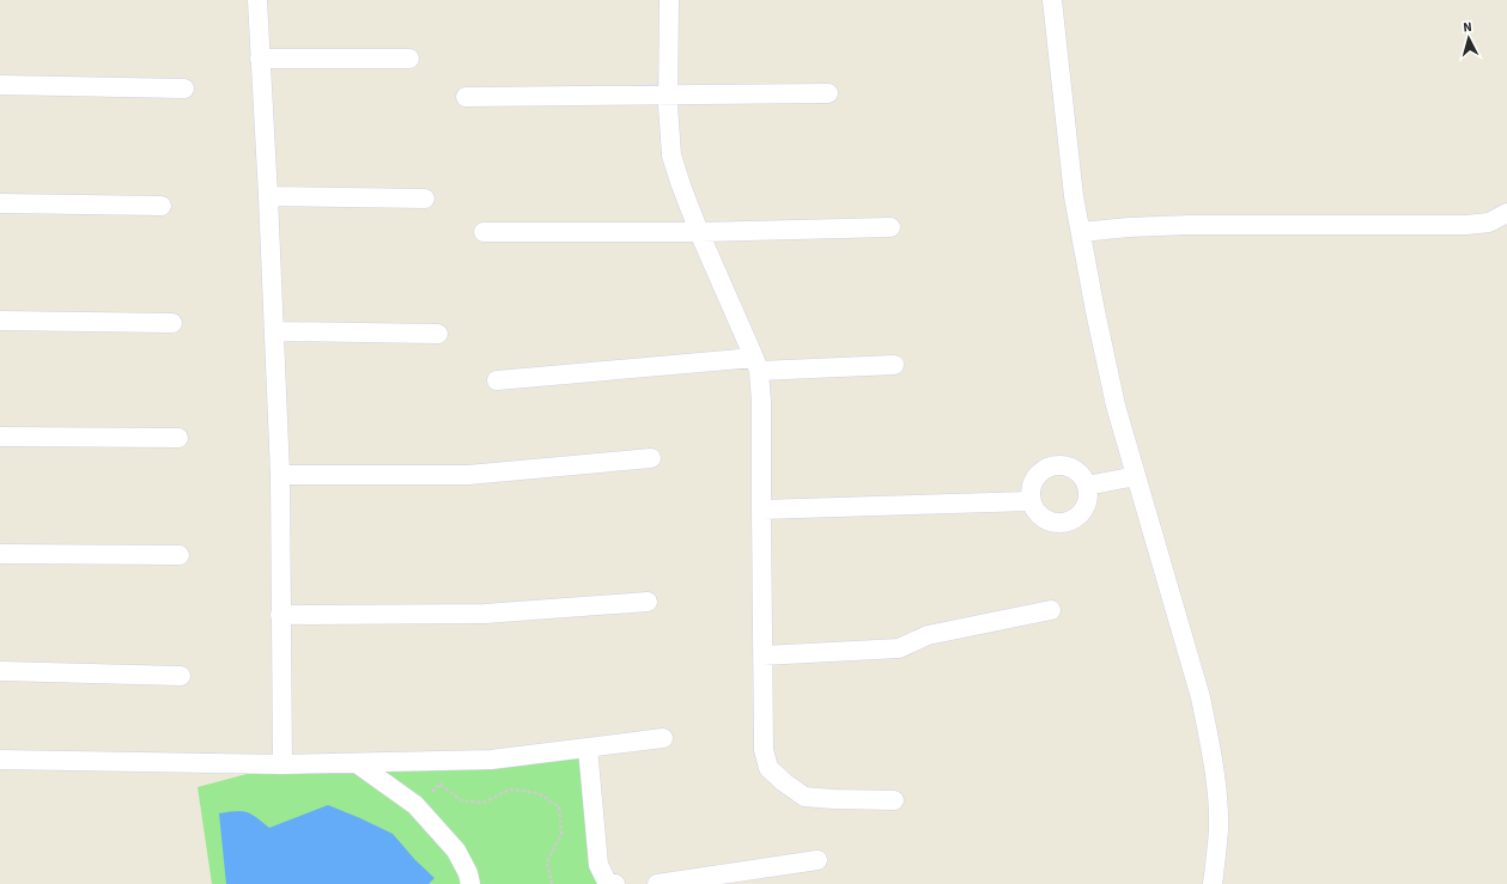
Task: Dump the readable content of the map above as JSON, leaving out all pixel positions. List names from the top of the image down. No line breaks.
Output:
{"north":"top"}
